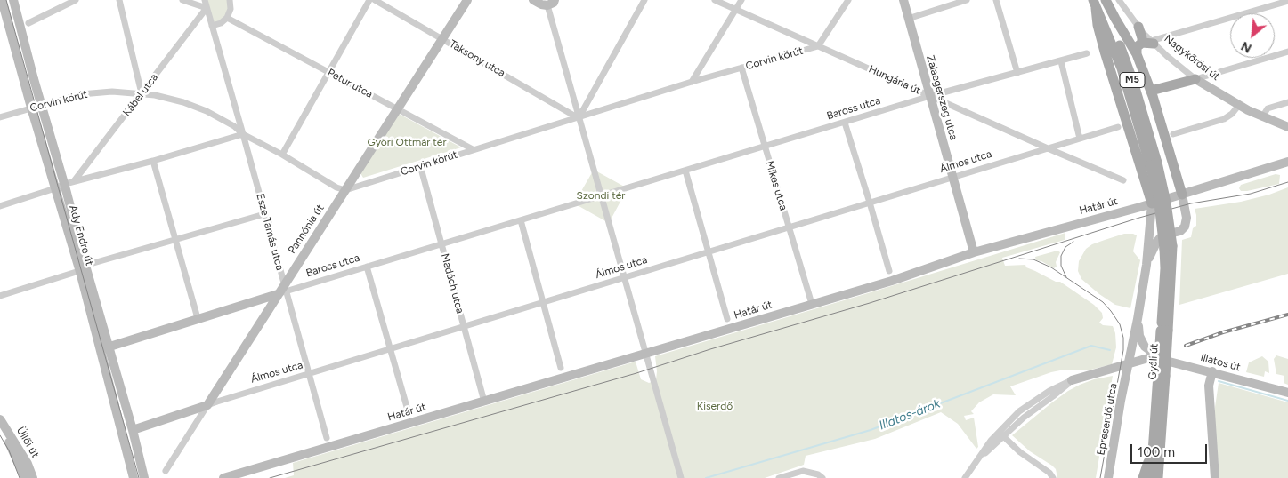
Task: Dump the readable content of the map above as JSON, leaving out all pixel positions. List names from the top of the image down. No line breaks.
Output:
{"streets":{"main road":["M5","Gyáli út"],"street":["Nagykőrösi út","Taksony utca","Corvin körút","Hungária út","Petur utca","Kábel utca","Zalaegerszeg utca","Baross utca","Álmos utca","Mikes utca","Határ út","Pannónia út","Esze Tamás utca","Ady Endre út","Madách utca","Illatos út","Epreserdő utca","Üllői út"]},"crossings":[["Taksony utca","Corvin körút"],["Taksony utca","Pannónia út"],["Corvin körút","Hungária út"],["Corvin körút","Petur utca"],["Corvin körút","Kábel utca"],["Corvin körút","Mikes utca"],["Corvin körút","Pannónia út"],["Corvin körút","Esze Tamás utca"],["Corvin körút","Ady Endre út"],["Corvin körút","Madách utca"],["Hungária út","Zalaegerszeg utca"],["Hungária út","Baross utca"],["Hungária út","Álmos utca"],["Petur utca","Pannónia út"],["Kábel utca","Esze Tamás utca"],["Kábel utca","Ady Endre út"],["Zalaegerszeg utca","Baross utca"],["Zalaegerszeg utca","Álmos utca"],["Zalaegerszeg utca","Határ út"],["Baross utca","Mikes utca"],["Baross utca","Pannónia út"],["Baross utca","Esze Tamás utca"],["Baross utca","Ady Endre út"],["Baross utca","Madách utca"],["Álmos utca","Mikes utca"],["Álmos utca","Pannónia út"],["Álmos utca","Esze Tamás utca"],["Álmos utca","Ady Endre út"],["Álmos utca","Madách utca"],["Mikes utca","Határ út"],["Határ út","Madách utca"],["Pannónia út","Esze Tamás utca"],["Illatos út","Epreserdő utca"]],"water":["Illatos-árok"],"parks":["Győri Ottmár tér","Szondi tér","Kiserdő"],"scale_bar":"100 m","north":"bottom left"}
